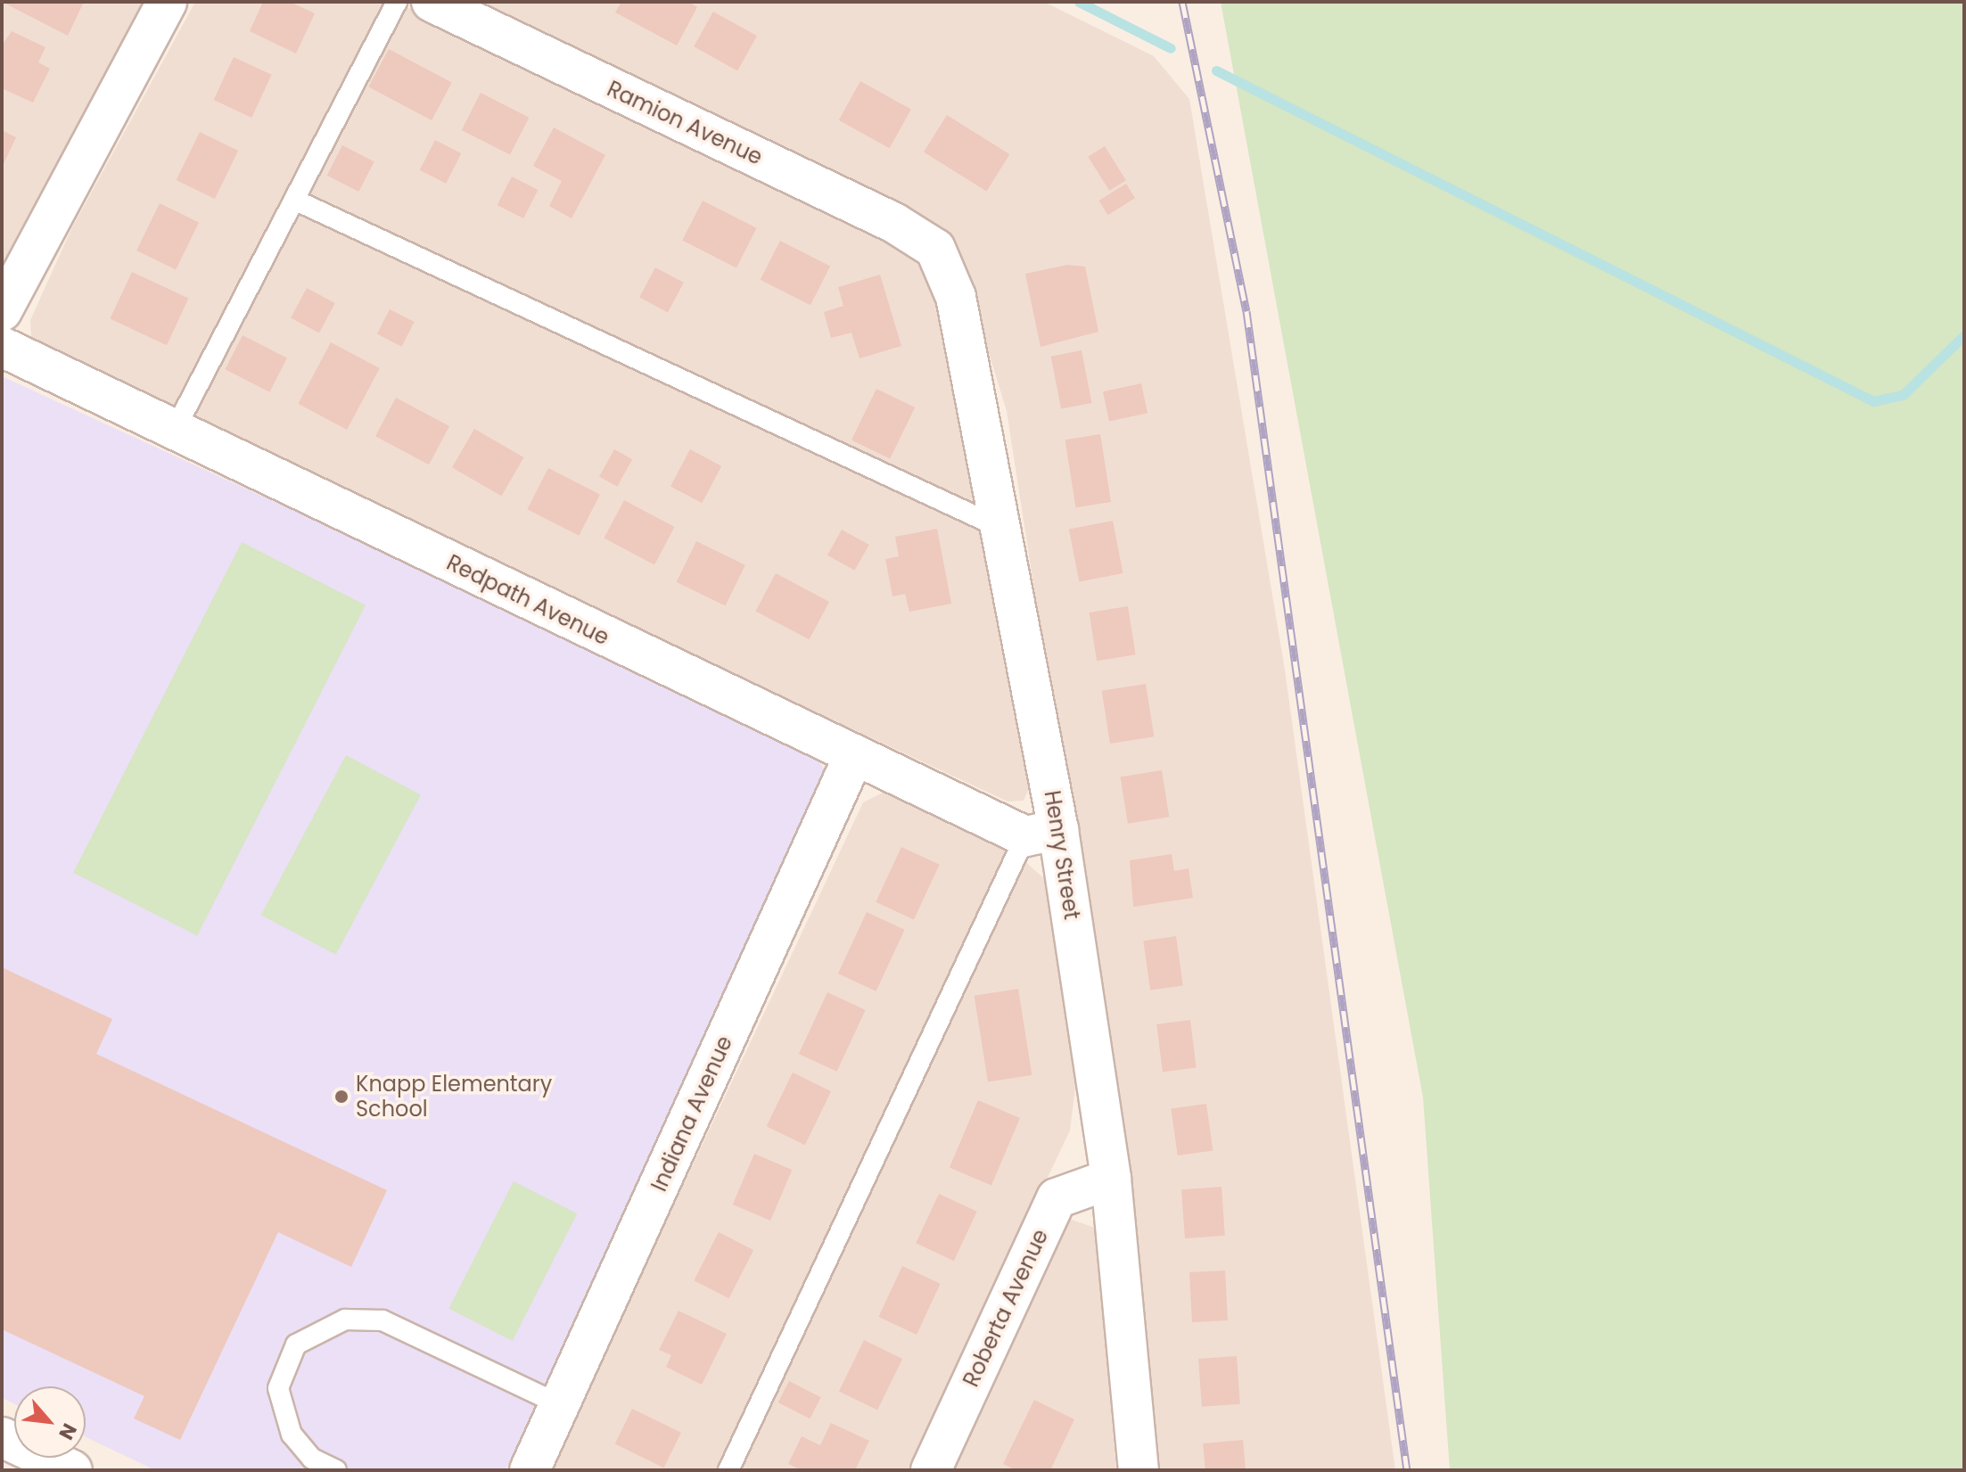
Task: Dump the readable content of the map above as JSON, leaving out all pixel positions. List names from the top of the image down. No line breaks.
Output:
{"streets":{"street":["Ramion Avenue","Redpath Avenue","Henry Street","Indiana Avenue","Roberta Avenue"]},"crossings":[["Ramion Avenue","Henry Street"],["Redpath Avenue","Henry Street"],["Redpath Avenue","Indiana Avenue"],["Henry Street","Roberta Avenue"]],"places":["Knapp Elementary School"],"north":"bottom right"}
